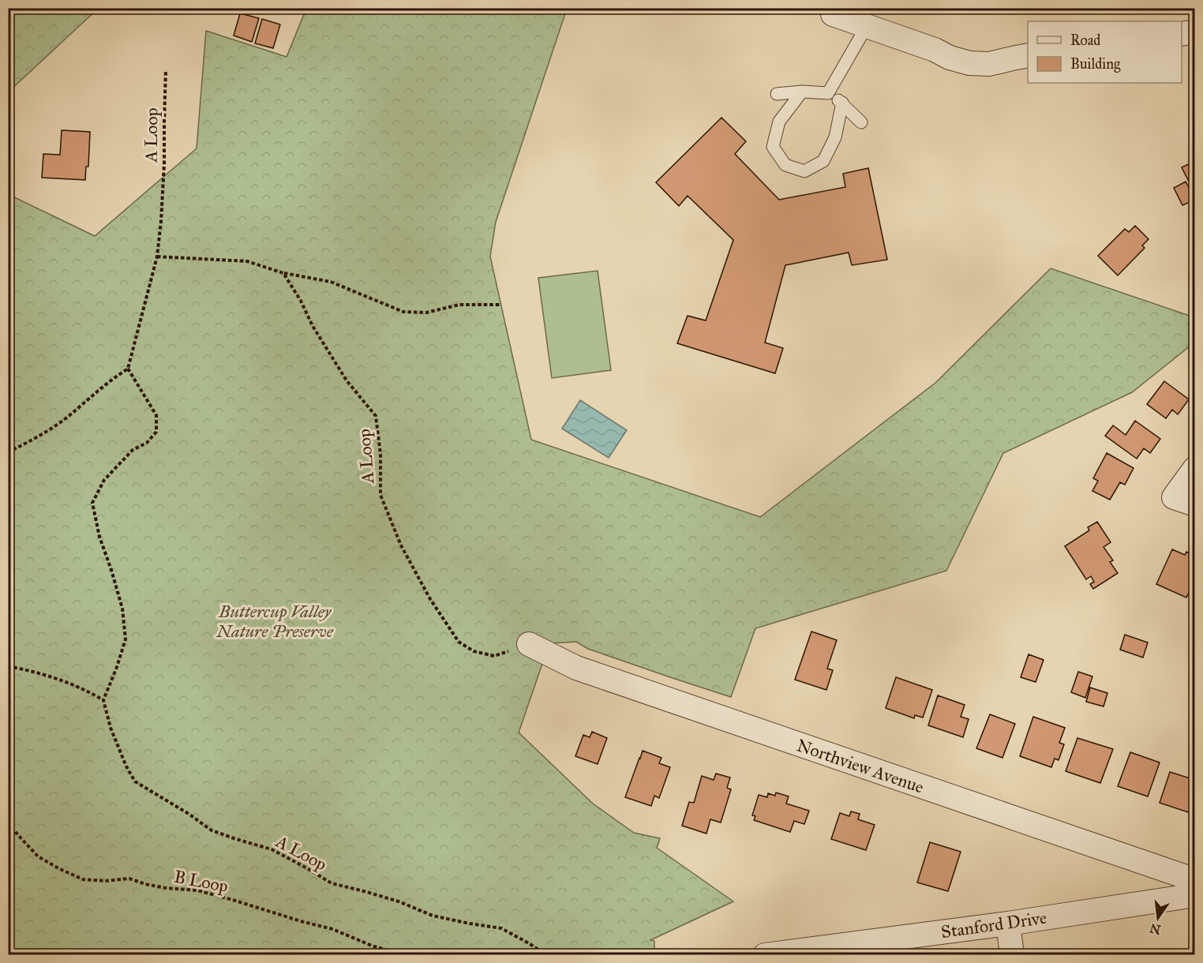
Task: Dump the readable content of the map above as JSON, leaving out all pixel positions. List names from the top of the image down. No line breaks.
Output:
{"streets":{"street":["Northview Avenue","Stanford Drive"],"path":["A Loop","B Loop"]},"crossings":[["A Loop","Northview Avenue"]],"parks":["Buttercup Valley Nature Preserve"],"legend":["Road","Building"],"north":"bottom"}
